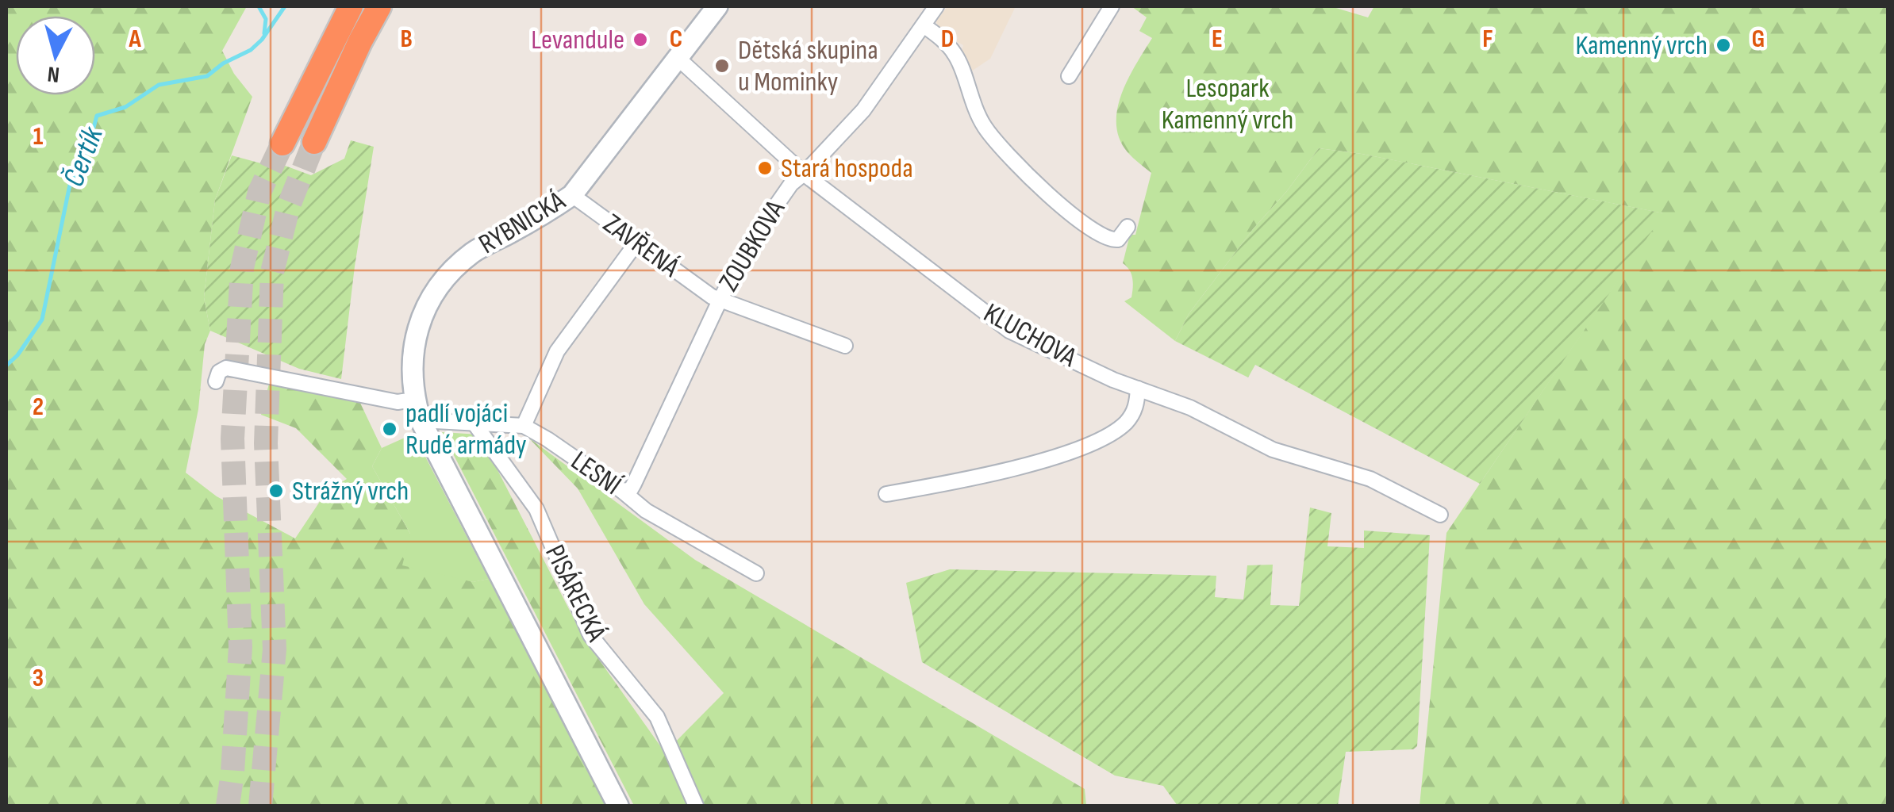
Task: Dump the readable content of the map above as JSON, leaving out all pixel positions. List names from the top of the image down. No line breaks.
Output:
{"streets":{"street":["RYBNICKÁ","ZAVŘENÁ","ZOUBKOVA","KLUCHOVA","LESNÍ","PISÁRECKÁ"]},"crossings":[["RYBNICKÁ","ZAVŘENÁ"],["RYBNICKÁ","KLUCHOVA"],["RYBNICKÁ","LESNÍ"],["RYBNICKÁ","PISÁRECKÁ"],["ZAVŘENÁ","ZOUBKOVA"],["ZOUBKOVA","KLUCHOVA"],["ZOUBKOVA","LESNÍ"],["LESNÍ","PISÁRECKÁ"]],"water":["Čertík"],"parks":["Lesopark Kamenný vrch"],"places":["Levandule","Kamenný vrch","Dětská skupina u Mominky","Stará hospoda","padlí vojáci Rudé armády","Strážný vrch"],"north":"bottom","grid":{"columns":["A","B","C","D","E","F","G"],"rows":["1","2","3"]}}
